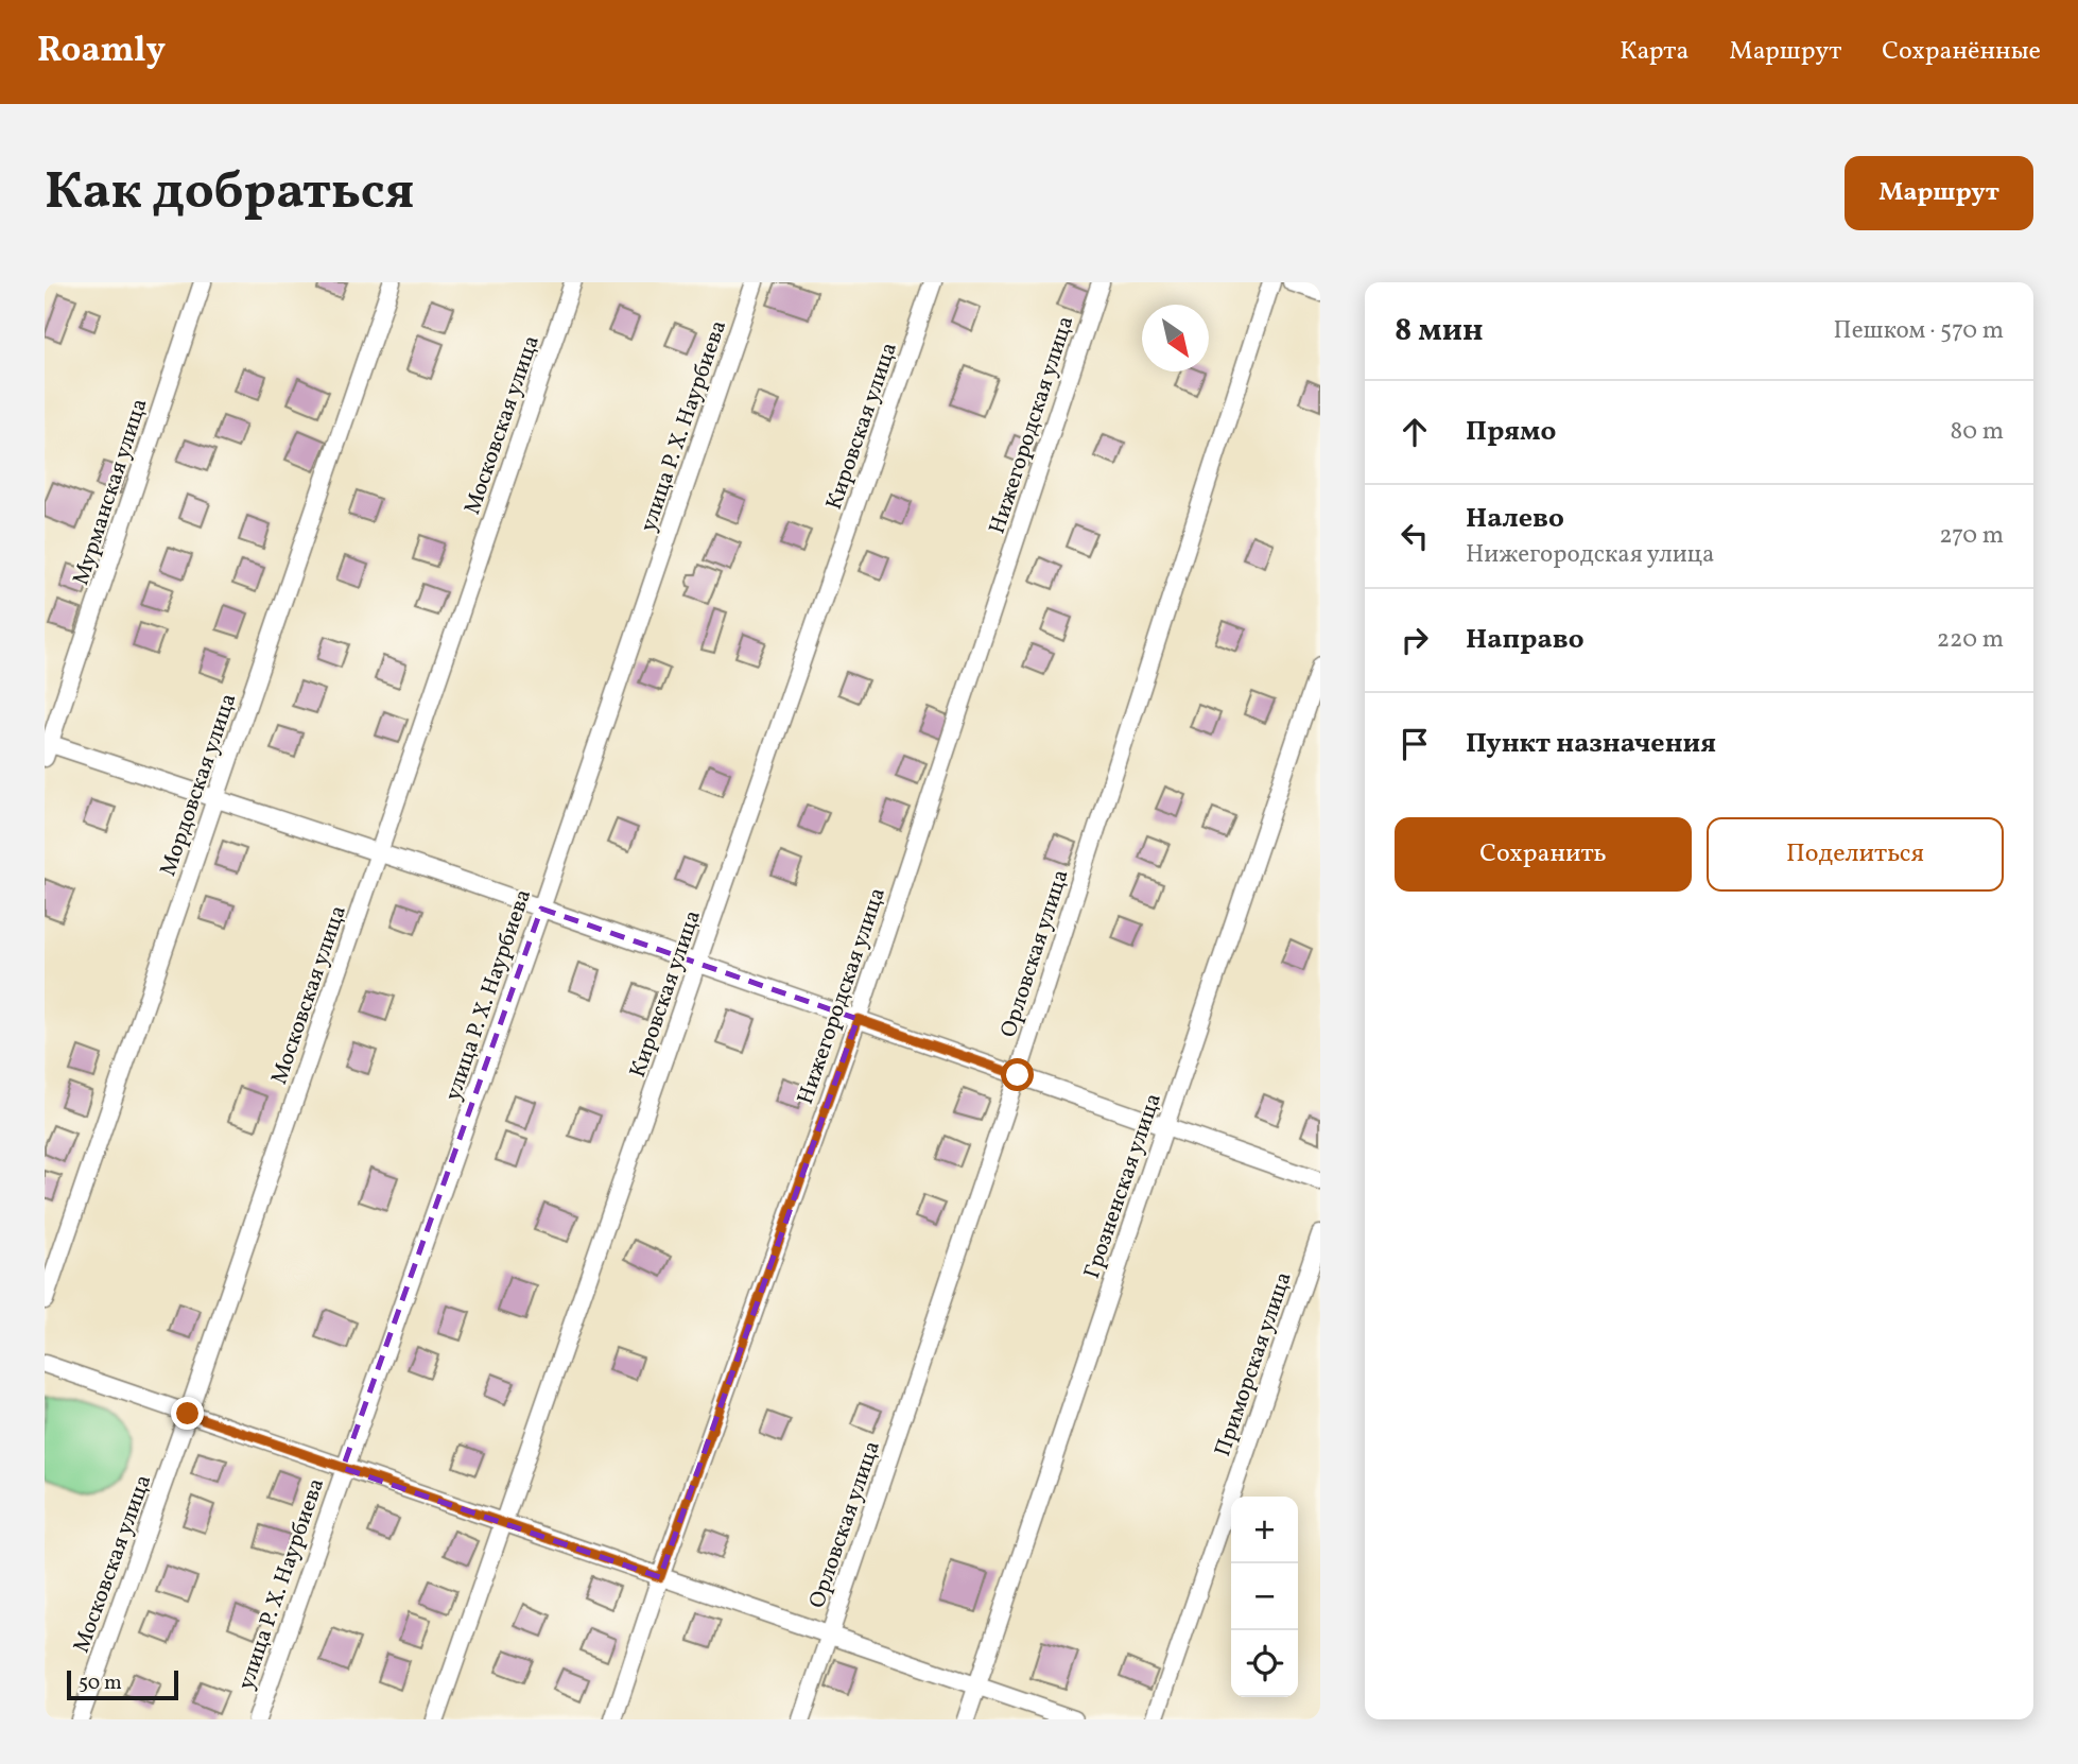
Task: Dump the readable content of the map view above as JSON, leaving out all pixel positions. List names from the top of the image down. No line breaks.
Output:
{"streets":{"street":["Московская улица","Нижегородская улица","улица Р. Х. Наурбиева","Кировская улица","Мурманская улица","Мордовская улица","Орловская улица","Грозненская улица","Приморская улица"]},"scale_bar":"50 m","north":"bottom right","page":{"header":"Roamly","nav":["Карта","Маршрут","Сохранённые"],"buttons":["Маршрут",["Сохранить","Поделиться"]],"title":"Как добраться","heading":["8 мин","Пешком · 570 m"],"list":[["Прямо","80 m"],["Налево","Нижегородская улица","270 m"],["Направо","220 m"],"Пункт назначения"],"map_buttons":["+","−"],"scale":"50 m"}}
